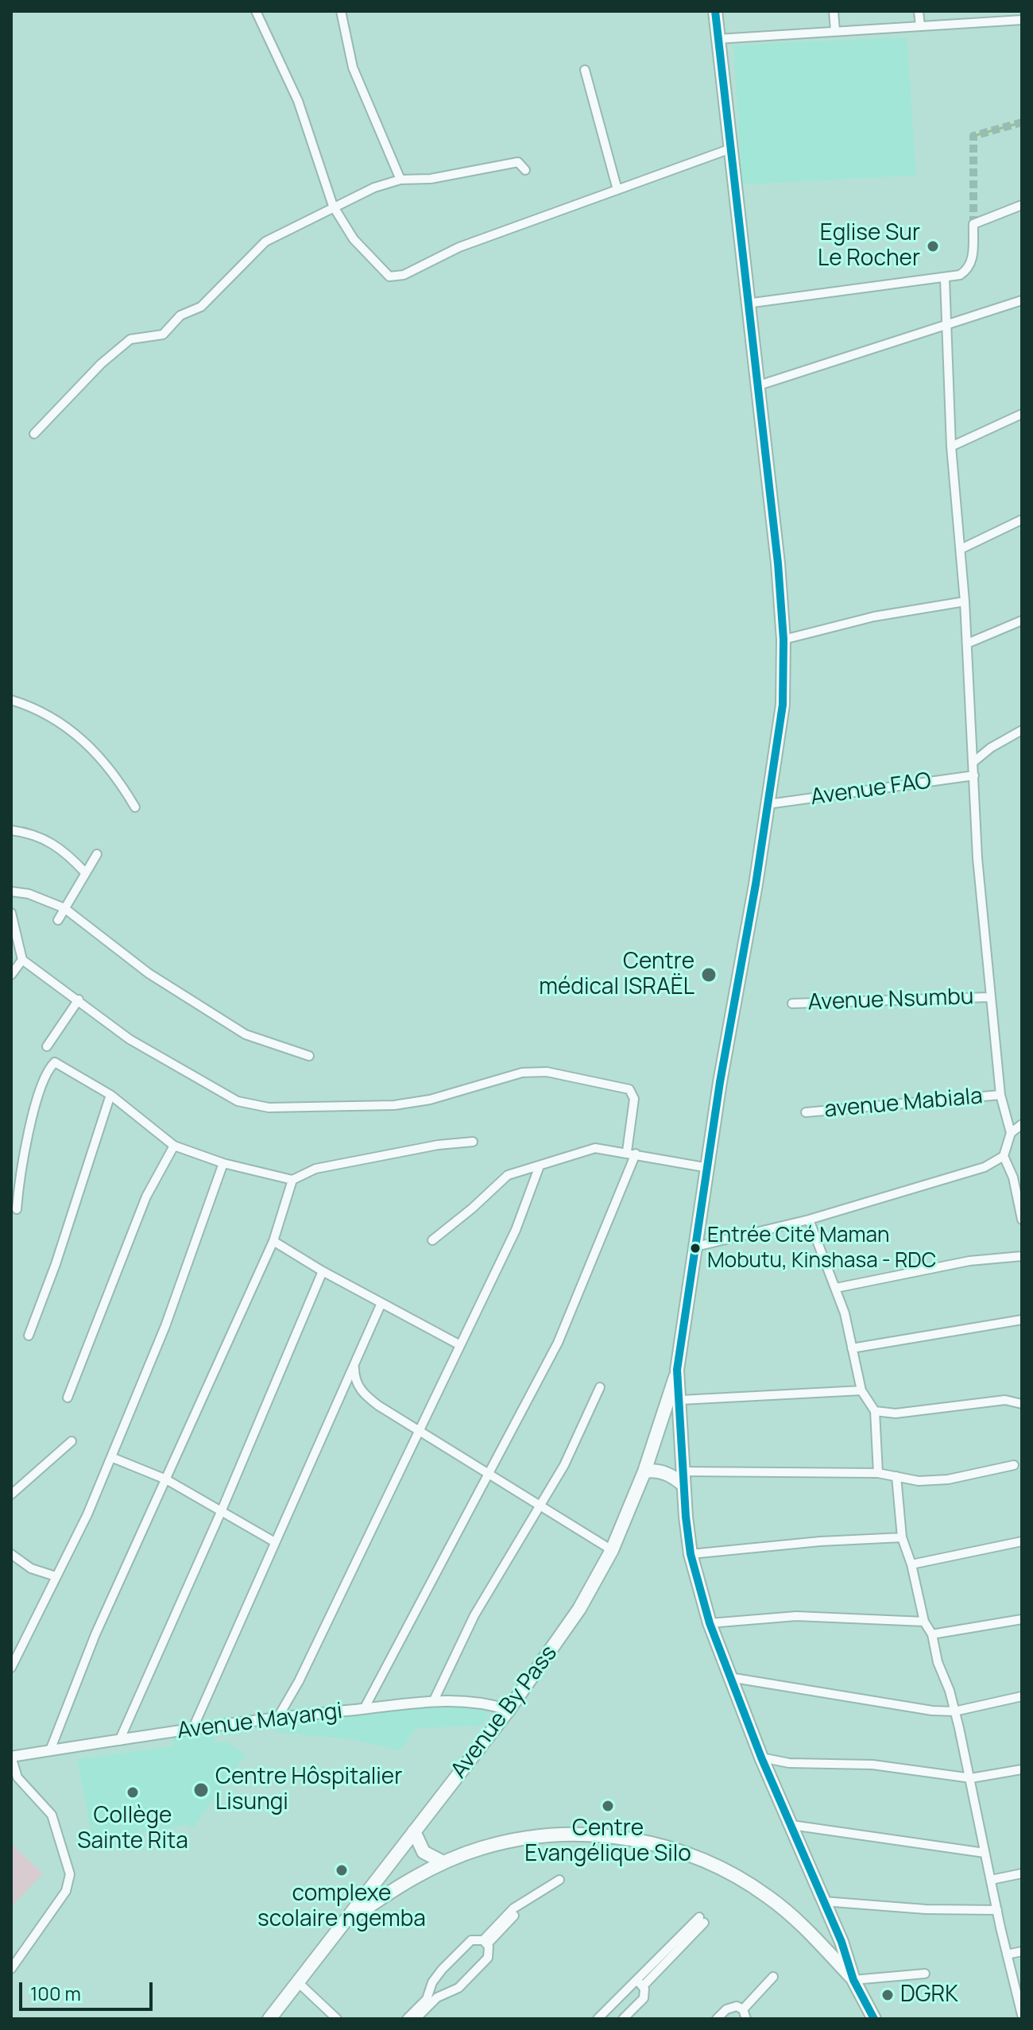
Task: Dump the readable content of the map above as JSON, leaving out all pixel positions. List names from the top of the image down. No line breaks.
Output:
{"streets":{"highway":["Avenue By Pass"],"street":["Avenue FAO","Avenue Nsumbu","avenue Mabiala","Avenue Mayangi"]},"crossings":[["Avenue By Pass","Avenue Mayangi"]],"places":["Eglise Sur Le Rocher","Centre médical ISRAËL","Entrée Cité Maman Mobutu, Kinshasa - RDC","Centre Hôspitalier Lisungi","Collège Sainte Rita","Centre Evangélique Silo","complexe scolaire ngemba","DGRK"],"scale_bar":"100 m"}
